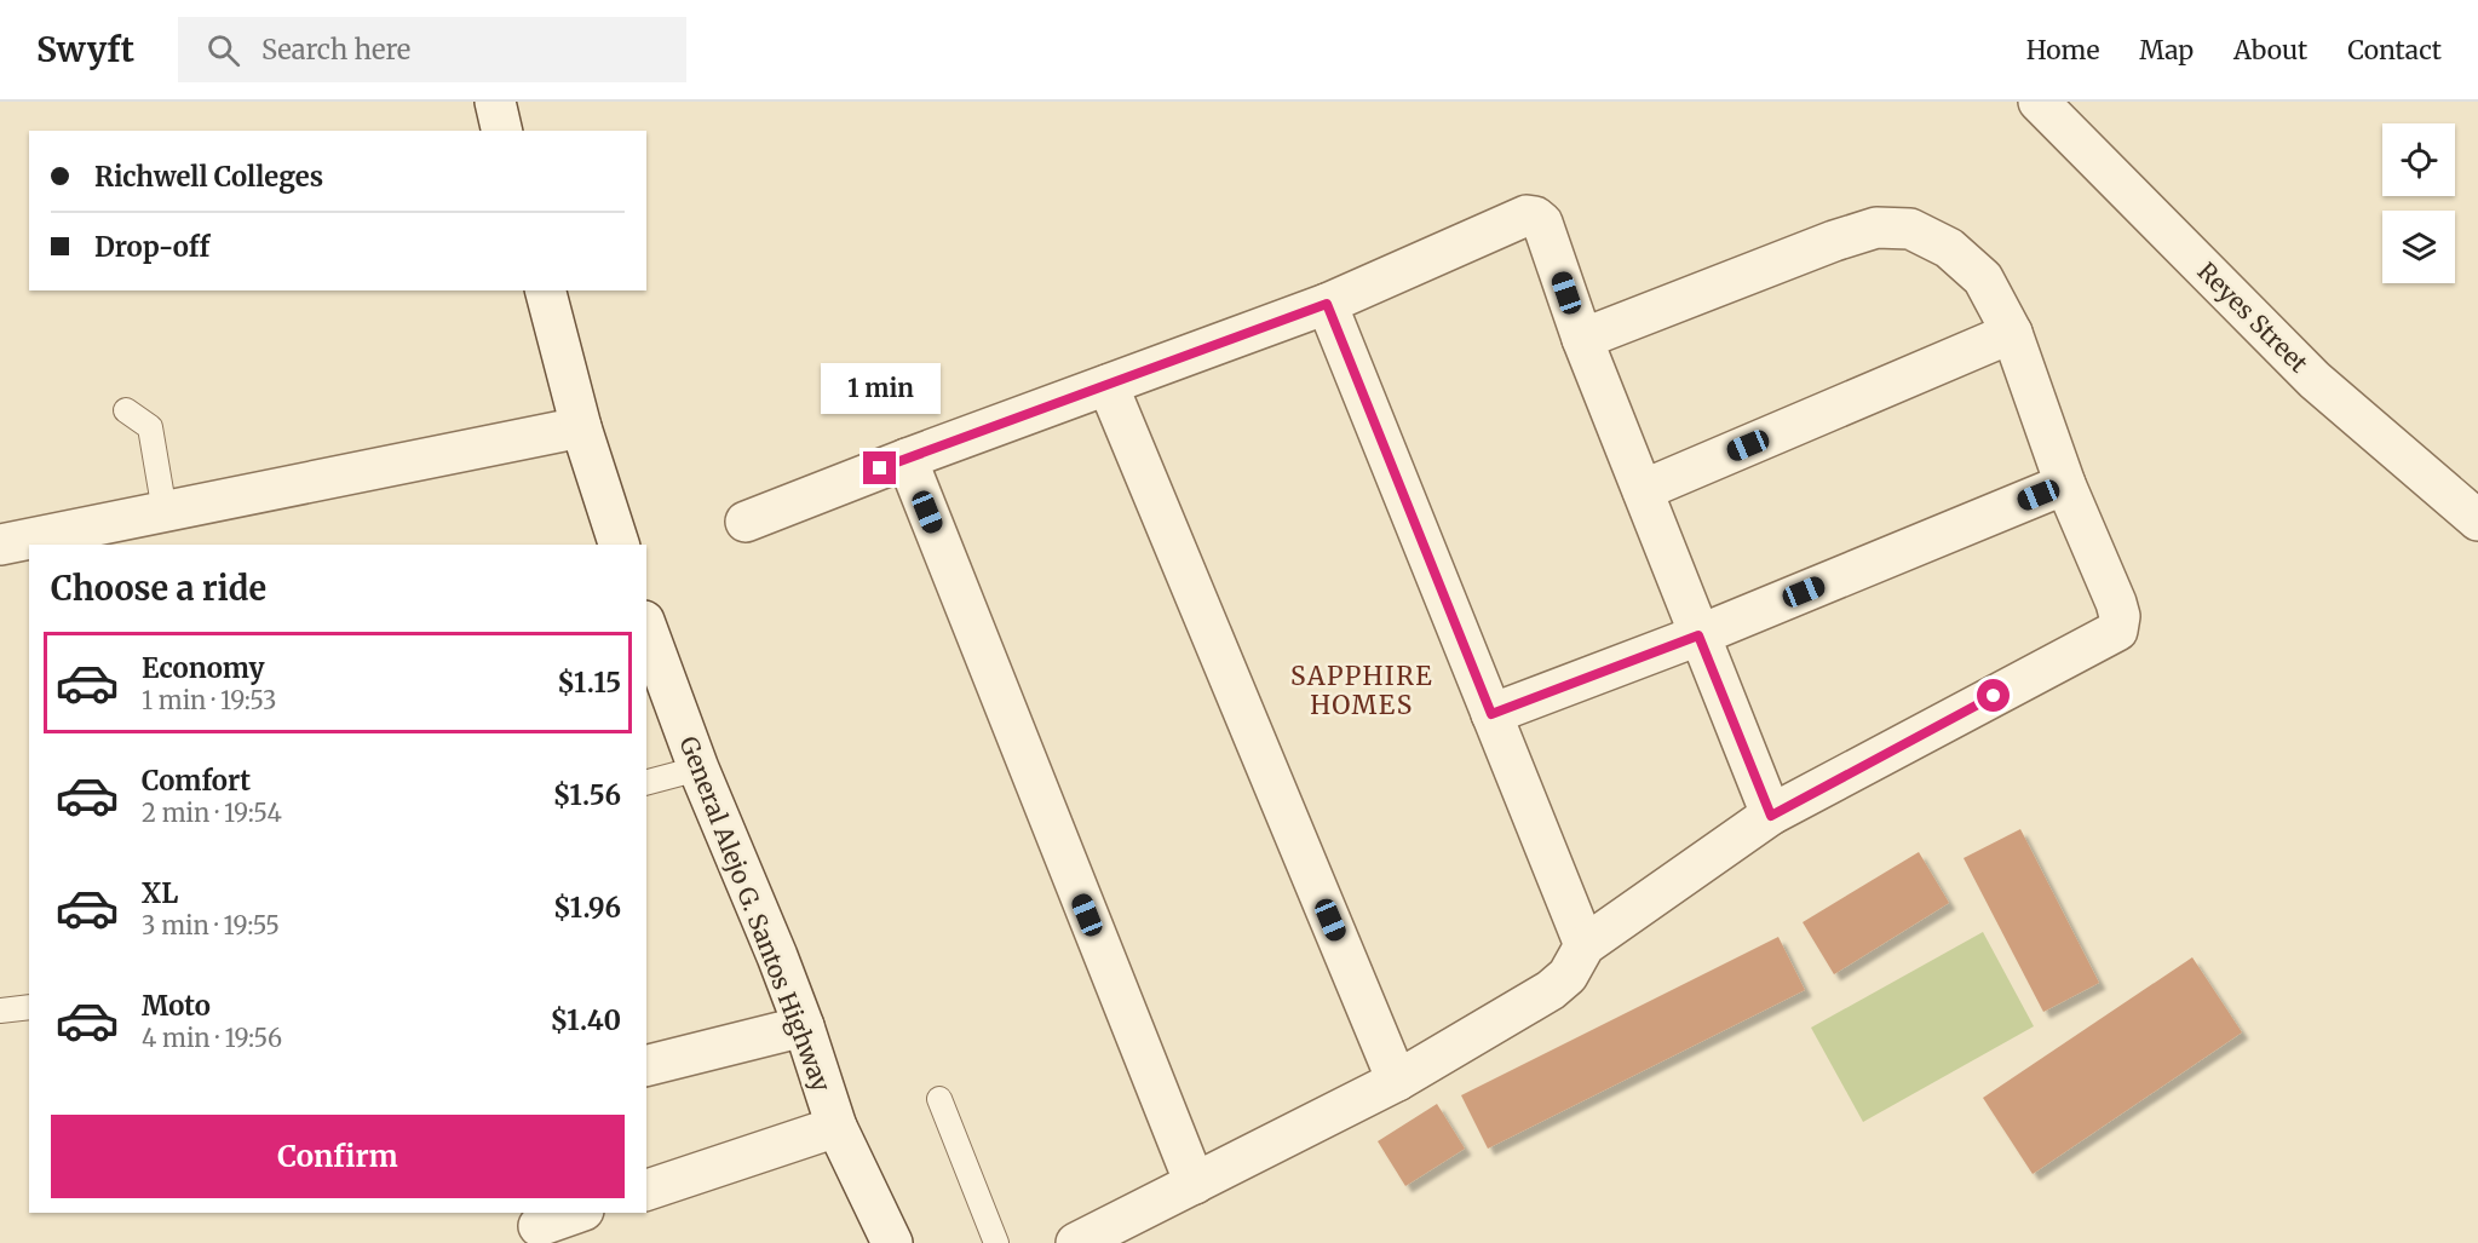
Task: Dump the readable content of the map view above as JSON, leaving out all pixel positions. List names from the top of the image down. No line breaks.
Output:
{"streets":{"street":["Reyes Street","General Alejo G. Santos Highway"]},"districts":["SAPPHIRE HOMES"],"page":{"header":"Swyft","search":"Search here","nav":["Home","Map","About","Contact"],"banner":["Richwell Colleges","Drop-off"],"bubble":"1 min","heading":"Choose a ride","list":[{"name":"Economy","note":"1 min · 19:53","value":"$1.15"},{"name":"Comfort","note":"2 min · 19:54","value":"$1.56"},{"name":"XL","note":"3 min · 19:55","value":"$1.96"},{"name":"Moto","note":"4 min · 19:56","value":"$1.40"}],"buttons":"Confirm"}}
